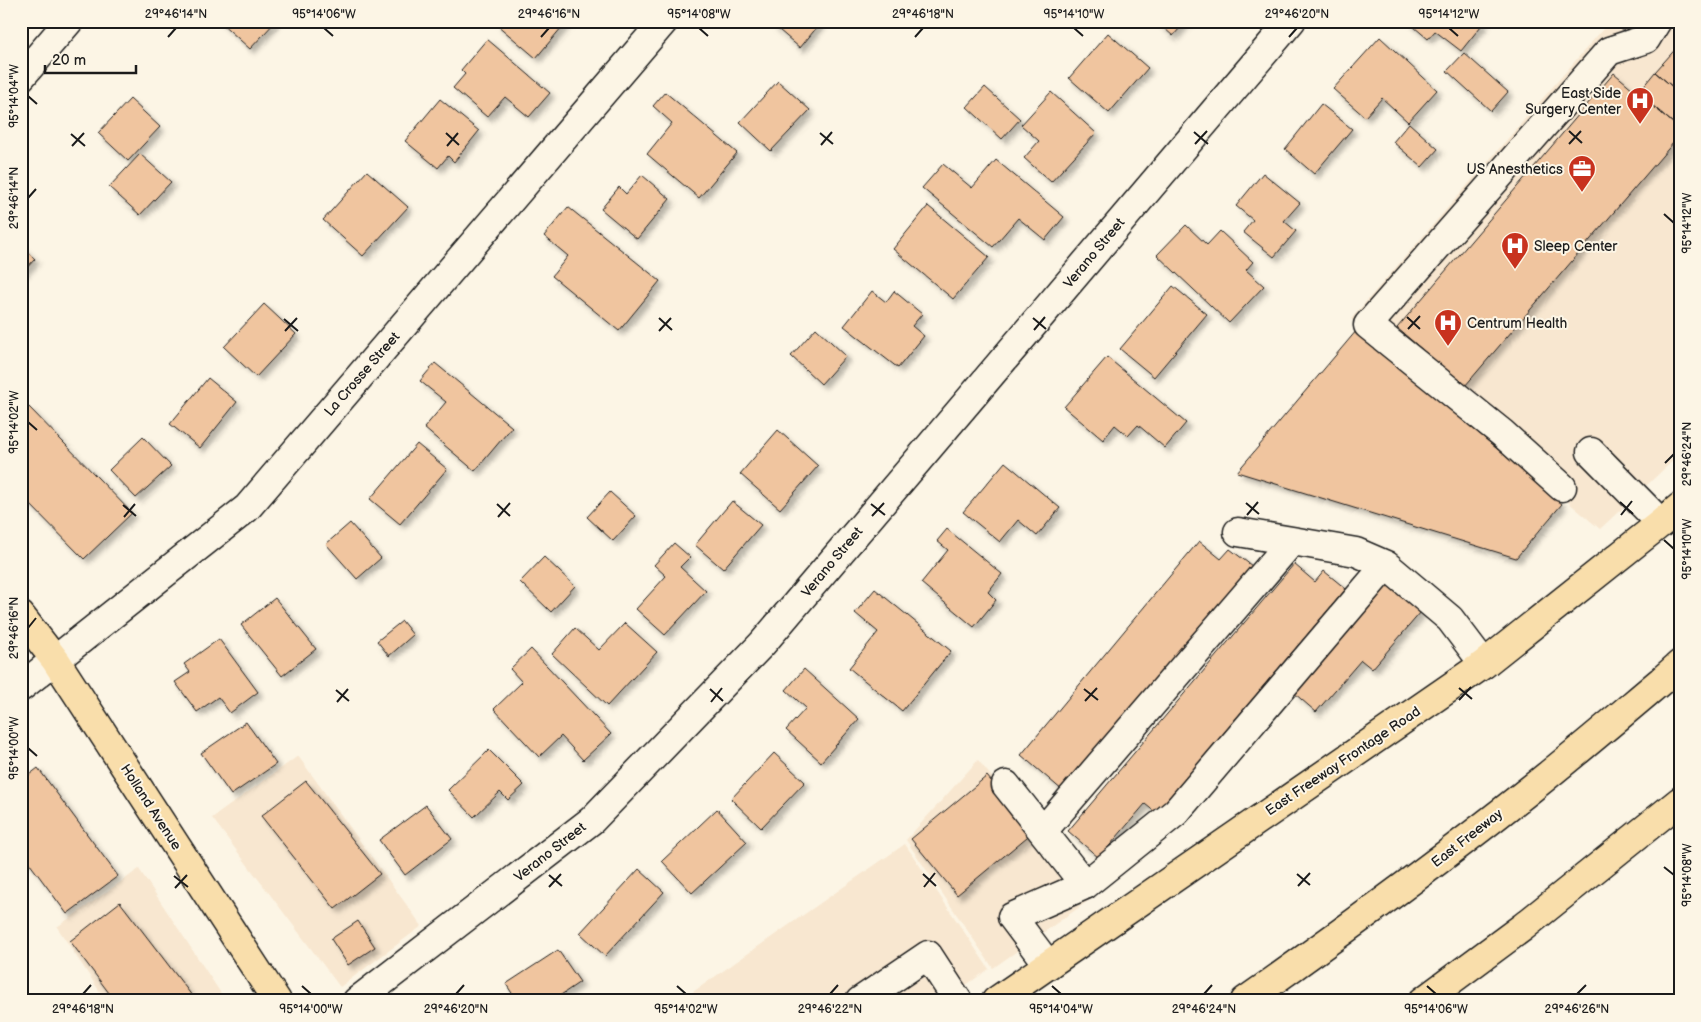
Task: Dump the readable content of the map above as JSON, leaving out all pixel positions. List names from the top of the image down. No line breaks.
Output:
{"streets":{"main road":["East Freeway Frontage Road","Holland Avenue","East Freeway"],"street":["Verano Street","La Crosse Street"]},"crossings":[["La Crosse Street","Holland Avenue"]],"places":{"hospital":["East Side Surgery Center","Sleep Center","Centrum Health"],"office":["US Anesthetics"]},"scale_bar":"20 m","coordinates":["29°46'14\"N","95°14'06\"W","29°46'16\"N","95°14'08\"W","29°46'18\"N","95°14'10\"W","29°46'20\"N","95°14'12\"W","95°14'04\"W","95°14'02\"W","29°46'24\"N","95°14'00\"W","29°46'22\"N","29°46'26\"N"]}
